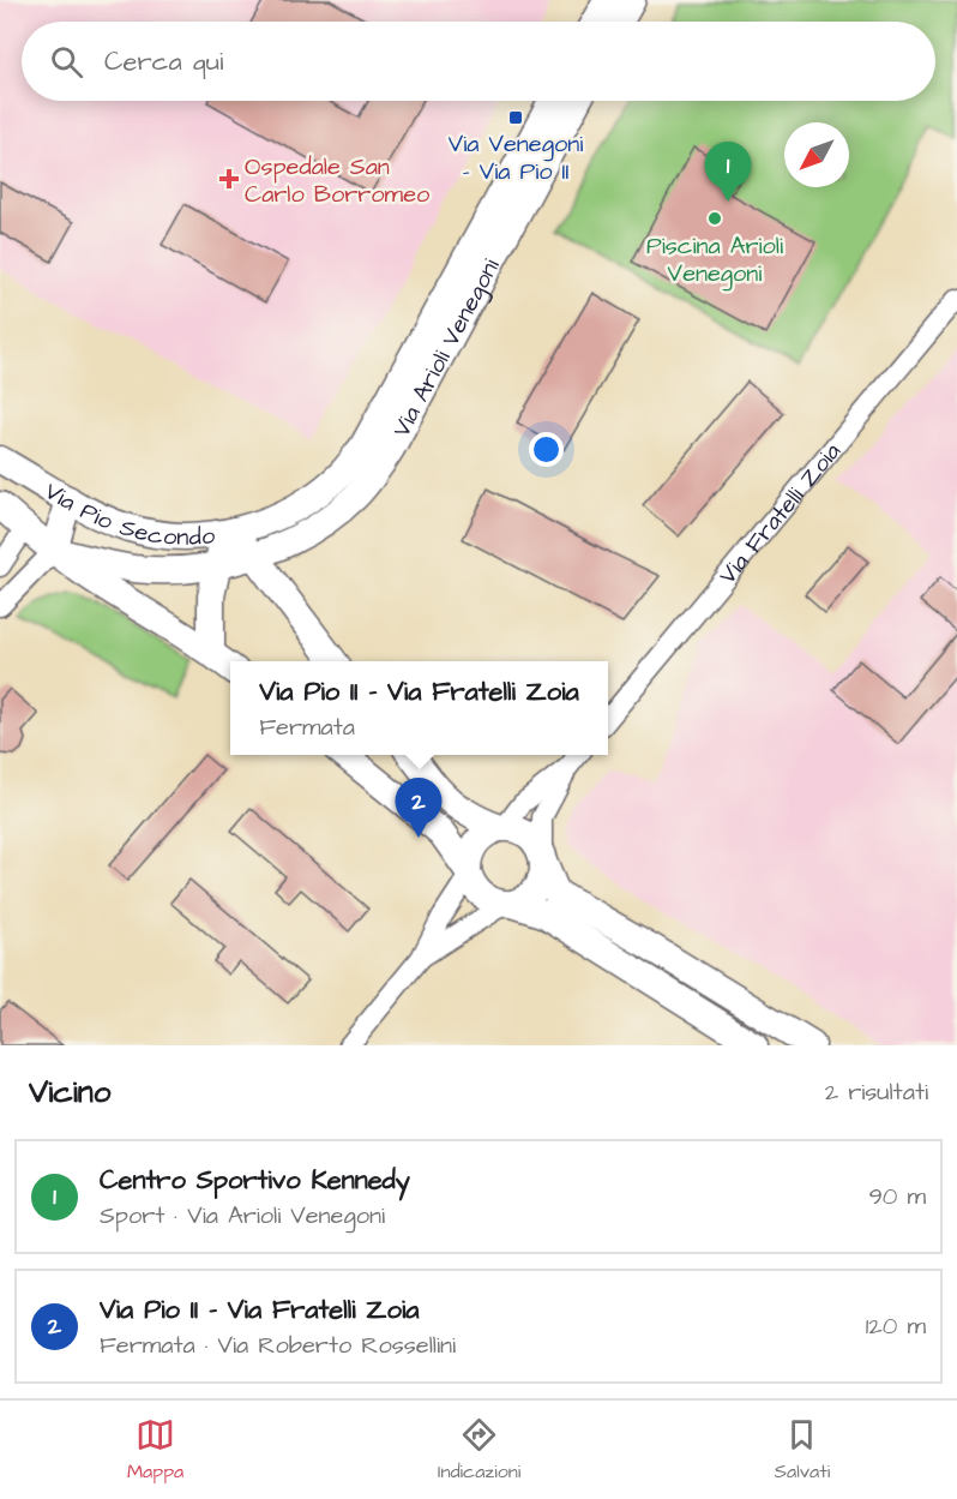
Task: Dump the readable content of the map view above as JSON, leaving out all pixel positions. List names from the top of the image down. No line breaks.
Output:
{"streets":{"main road":["Via Arioli Venegoni","Via Pio Secondo"],"street":["Via Fratelli Zoia"]},"crossings":[["Via Arioli Venegoni","Via Pio Secondo"]],"places":{"transit":["Via Venegoni - Via Pio II"],"health":["Ospedale San Carlo Borromeo"],"other":["Piscina Arioli Venegoni"]},"north":"bottom left","page":{"search":"Cerca qui","pins":["1","2"],"popup":["Via Pio II - Via Fratelli Zoia","Fermata"],"heading":["Vicino","2 risultati"],"list":[{"mark":"1","name":"Centro Sportivo Kennedy","note":"Sport · Via Arioli Venegoni","value":"90 m"},{"mark":"2","name":"Via Pio II - Via Fratelli Zoia","note":"Fermata · Via Roberto Rossellini","value":"120 m"}],"nav":["Mappa","Indicazioni","Salvati"]}}
